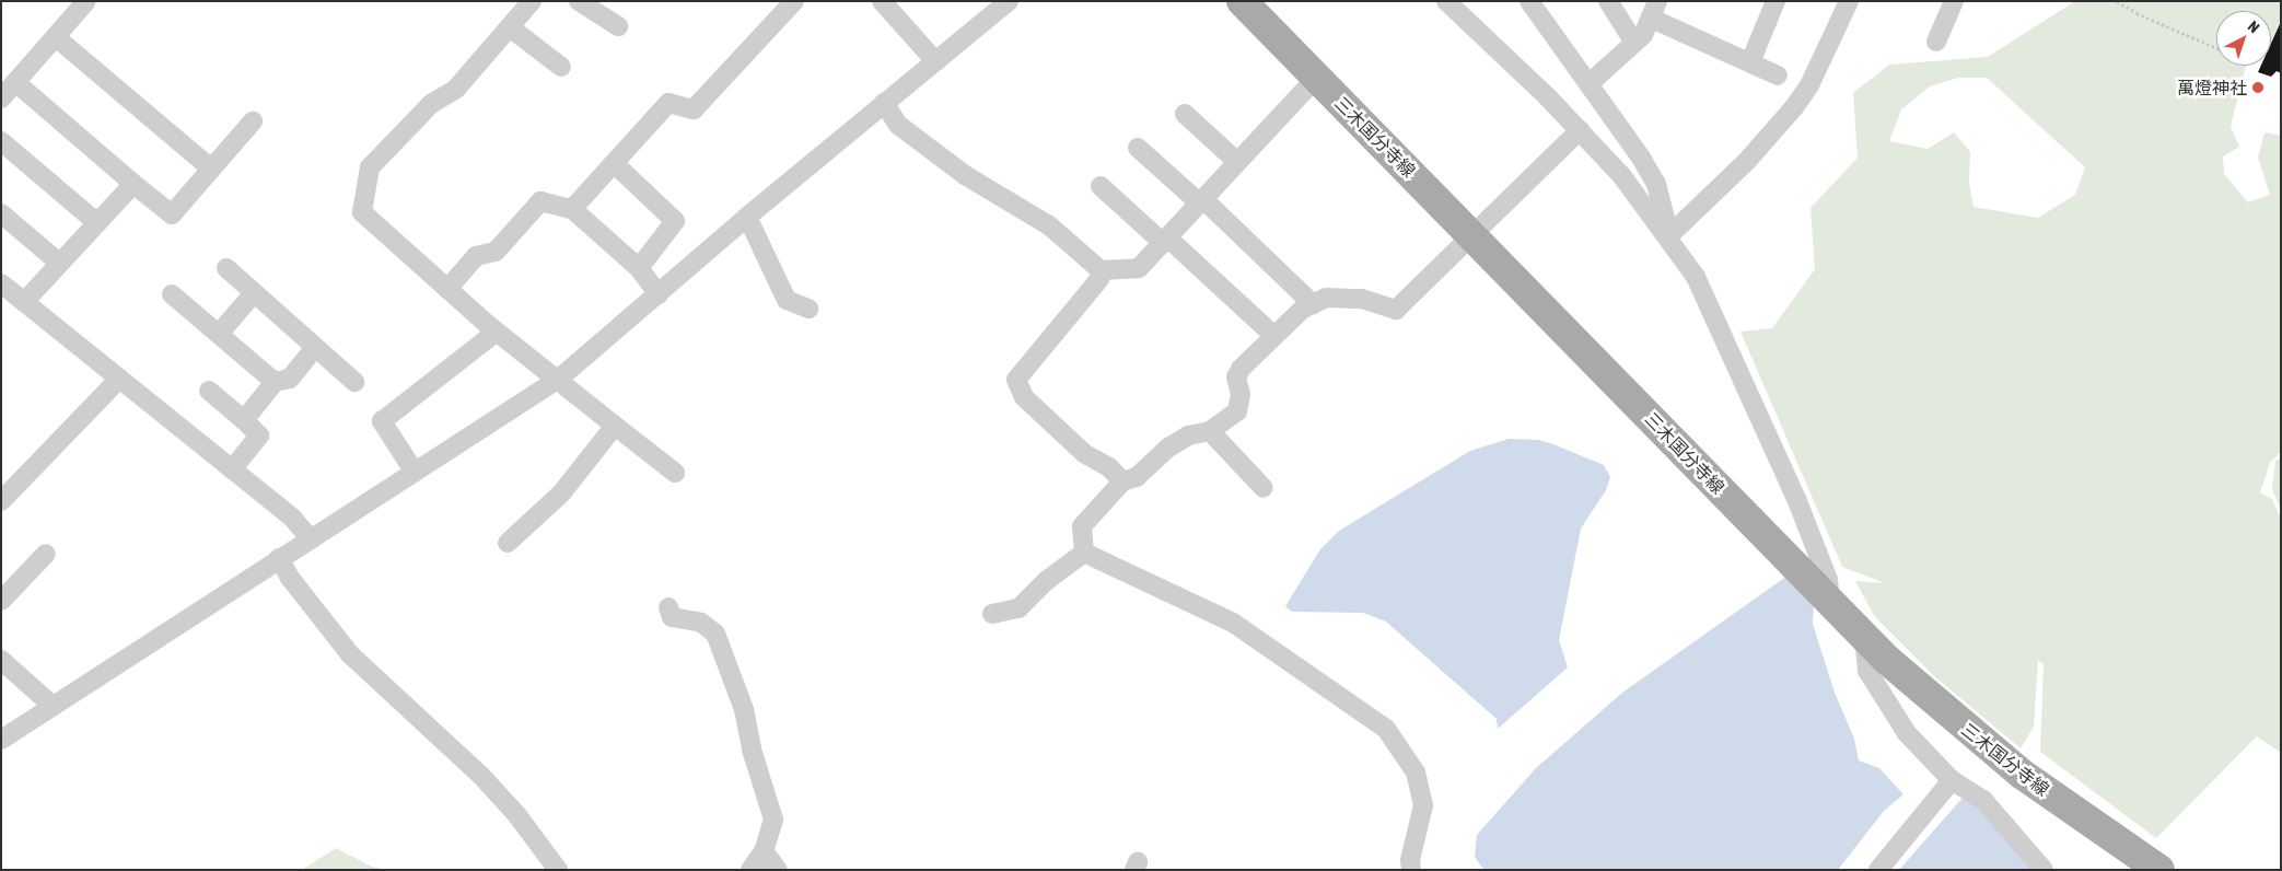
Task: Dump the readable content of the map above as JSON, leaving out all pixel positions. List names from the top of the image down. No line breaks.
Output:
{"streets":{"main road":["三木国分寺線"]},"places":["萬燈神社"],"north":"top right"}
